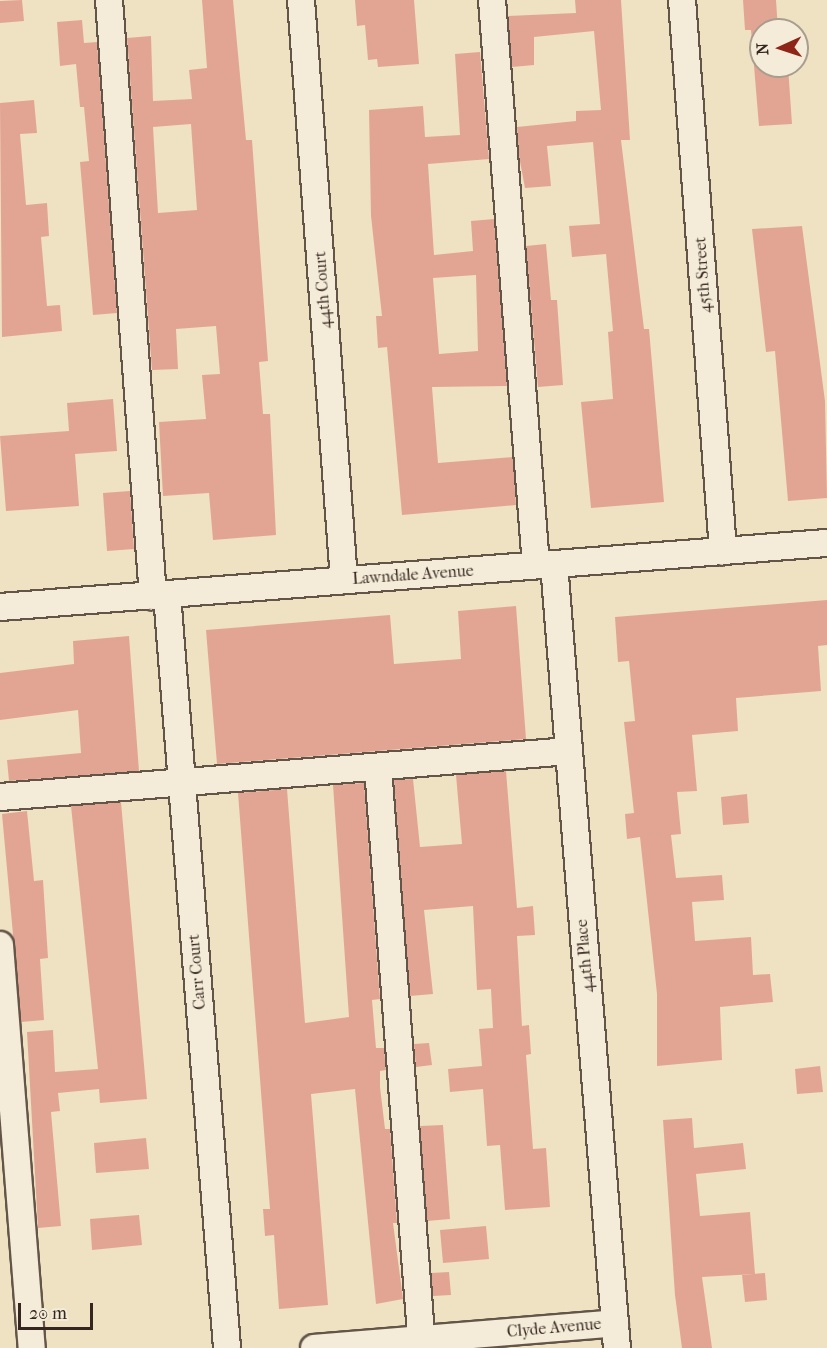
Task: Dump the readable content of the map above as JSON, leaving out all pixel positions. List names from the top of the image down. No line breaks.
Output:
{"streets":{"street":["45th Street","44th Court","Lawndale Avenue","44th Place","Carr Court","Clyde Avenue"]},"crossings":[["45th Street","Lawndale Avenue"],["44th Court","Lawndale Avenue"],["Lawndale Avenue","44th Place"],["Lawndale Avenue","Carr Court"],["44th Place","Clyde Avenue"]],"scale_bar":"20 m","north":"left"}
